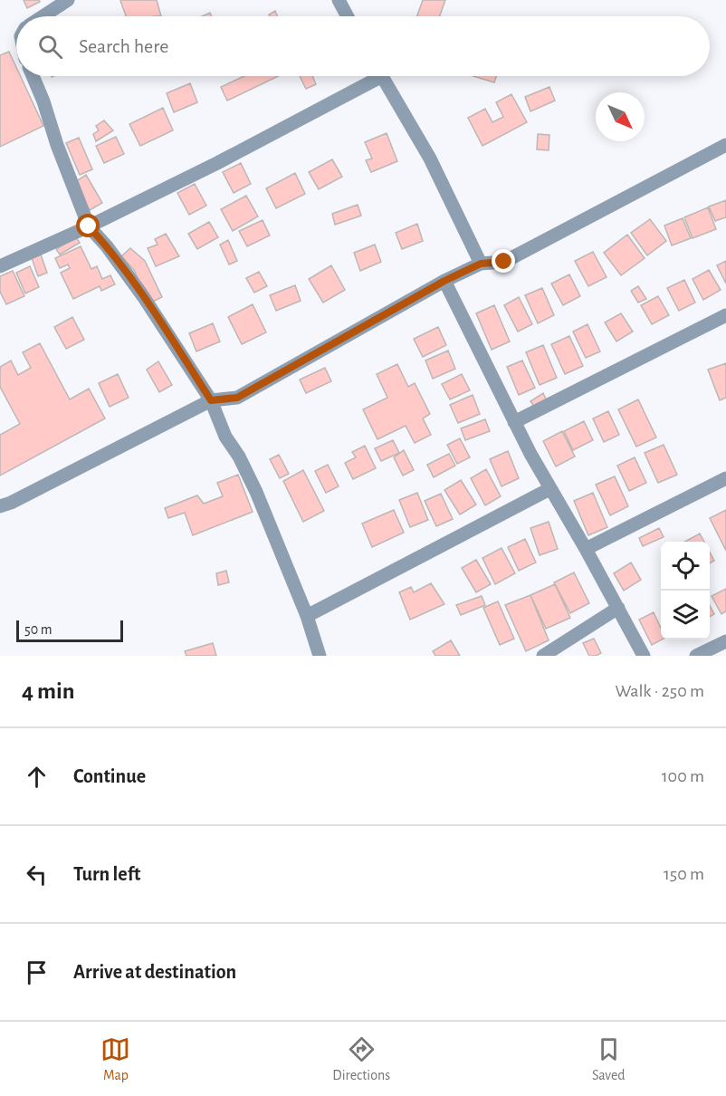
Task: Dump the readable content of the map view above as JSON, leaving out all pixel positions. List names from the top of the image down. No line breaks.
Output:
{"scale_bar":"50 m","north":"bottom right","page":{"search":"Search here","scale":"50 m","heading":["4 min","Walk · 250 m"],"list":[["Continue","100 m"],["Turn left","150 m"],"Arrive at destination"],"nav":["Map","Directions","Saved"]}}
